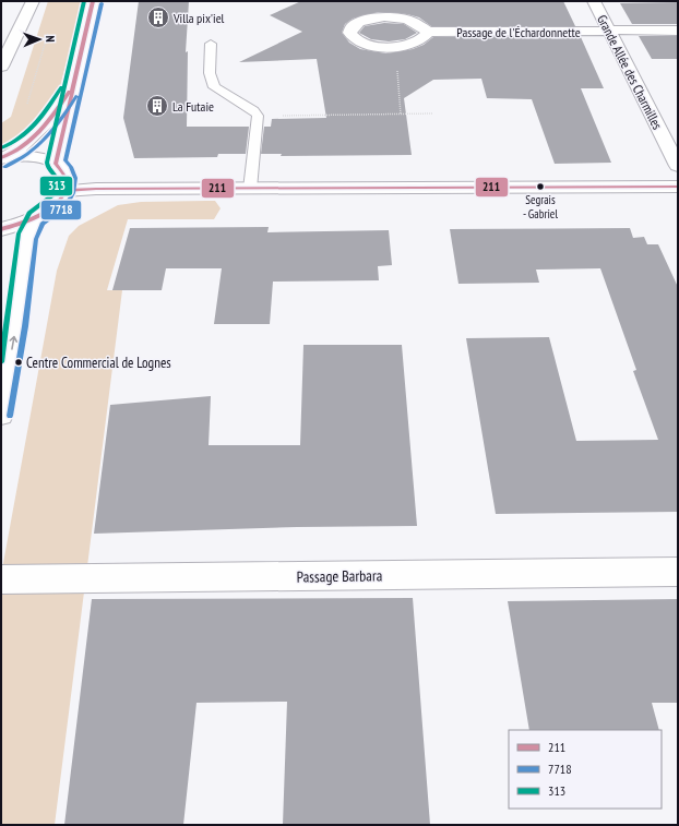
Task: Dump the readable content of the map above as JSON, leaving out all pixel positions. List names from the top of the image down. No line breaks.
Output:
{"streets":{"street":["Passage de l'Échardonnette","Grande Allée des Charmilles","Passage Barbara"]},"crossings":[["Passage de l'Échardonnette","Grande Allée des Charmilles"]],"places":{"building":["Villa pix'iel","La Futaie"],"other":["Segrais - Gabriel","Centre Commercial de Lognes"]},"lines":["transit line 211","transit line 313","transit line 7718"],"legend":["211","7718","313"],"north":"right"}
